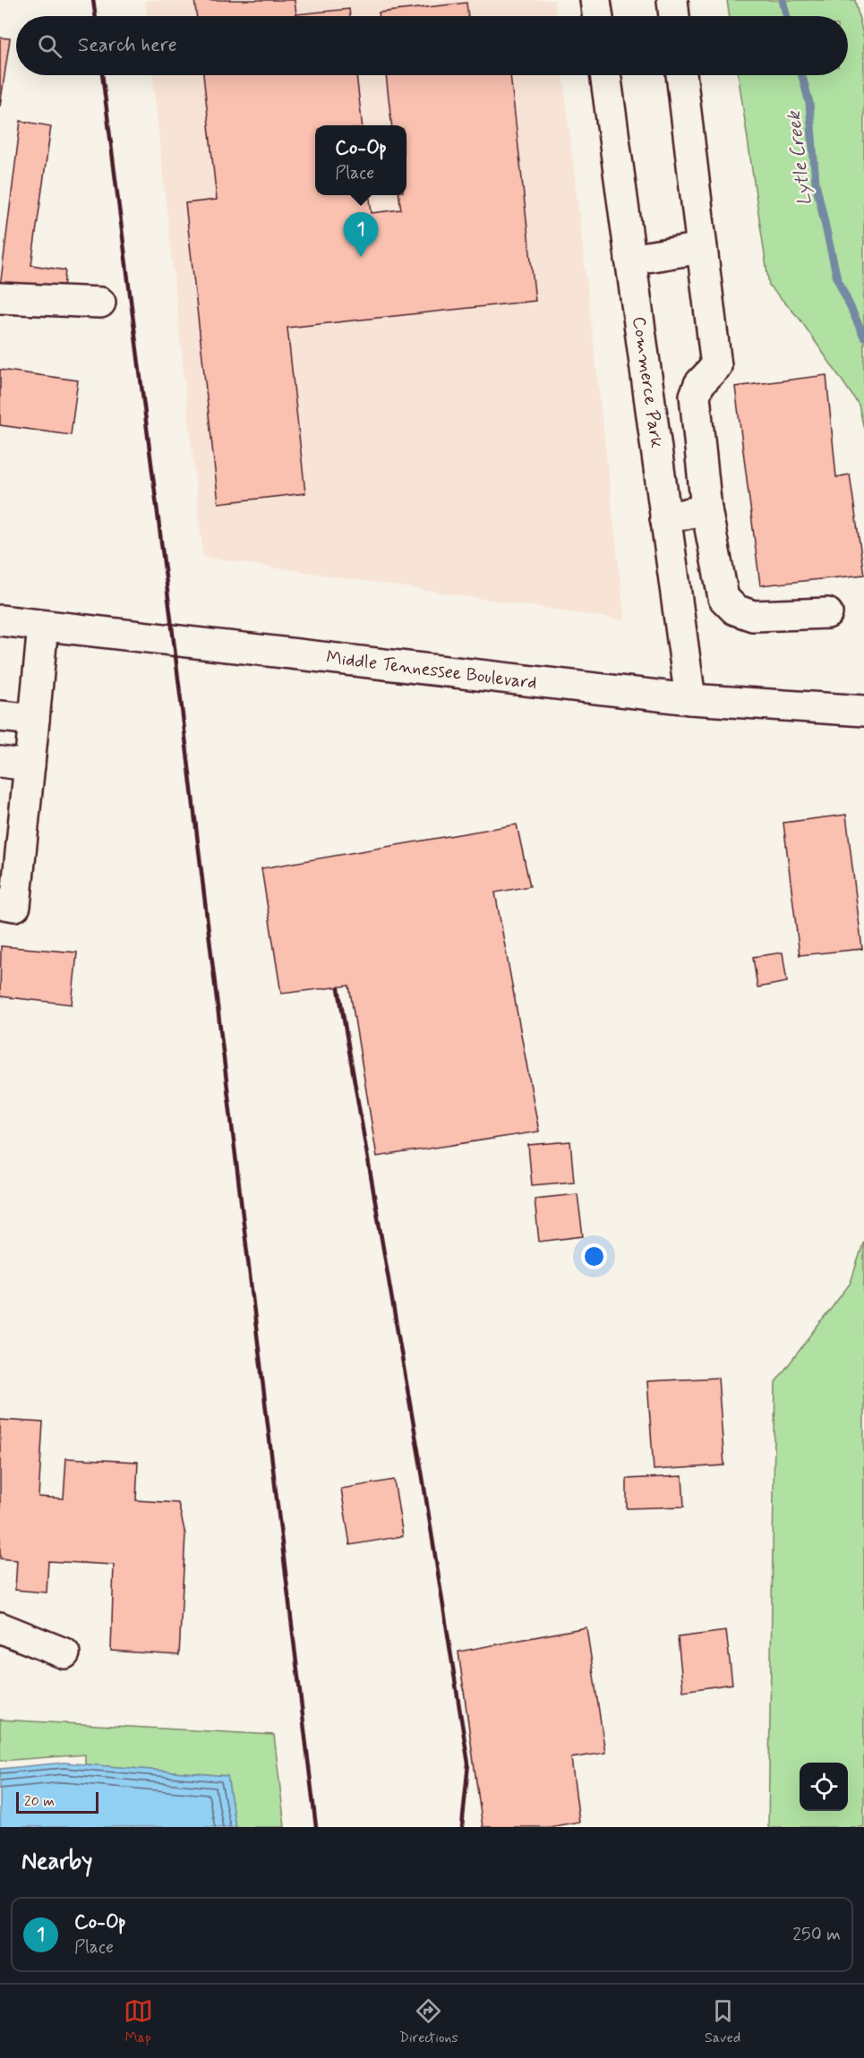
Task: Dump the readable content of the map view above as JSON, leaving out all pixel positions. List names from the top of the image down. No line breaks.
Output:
{"streets":{"main road":["Commerce Park","Middle Tennessee Boulevard"]},"crossings":[["Commerce Park","Middle Tennessee Boulevard"]],"water":["Lytle Creek"],"scale_bar":"20 m","page":{"search":"Search here","popup":["Co-Op","Place"],"pins":"1","scale":"20 m","heading":"Nearby","list":[{"mark":"1","name":"Co-Op","note":"Place","value":"250 m"}],"nav":["Map","Directions","Saved"]}}
